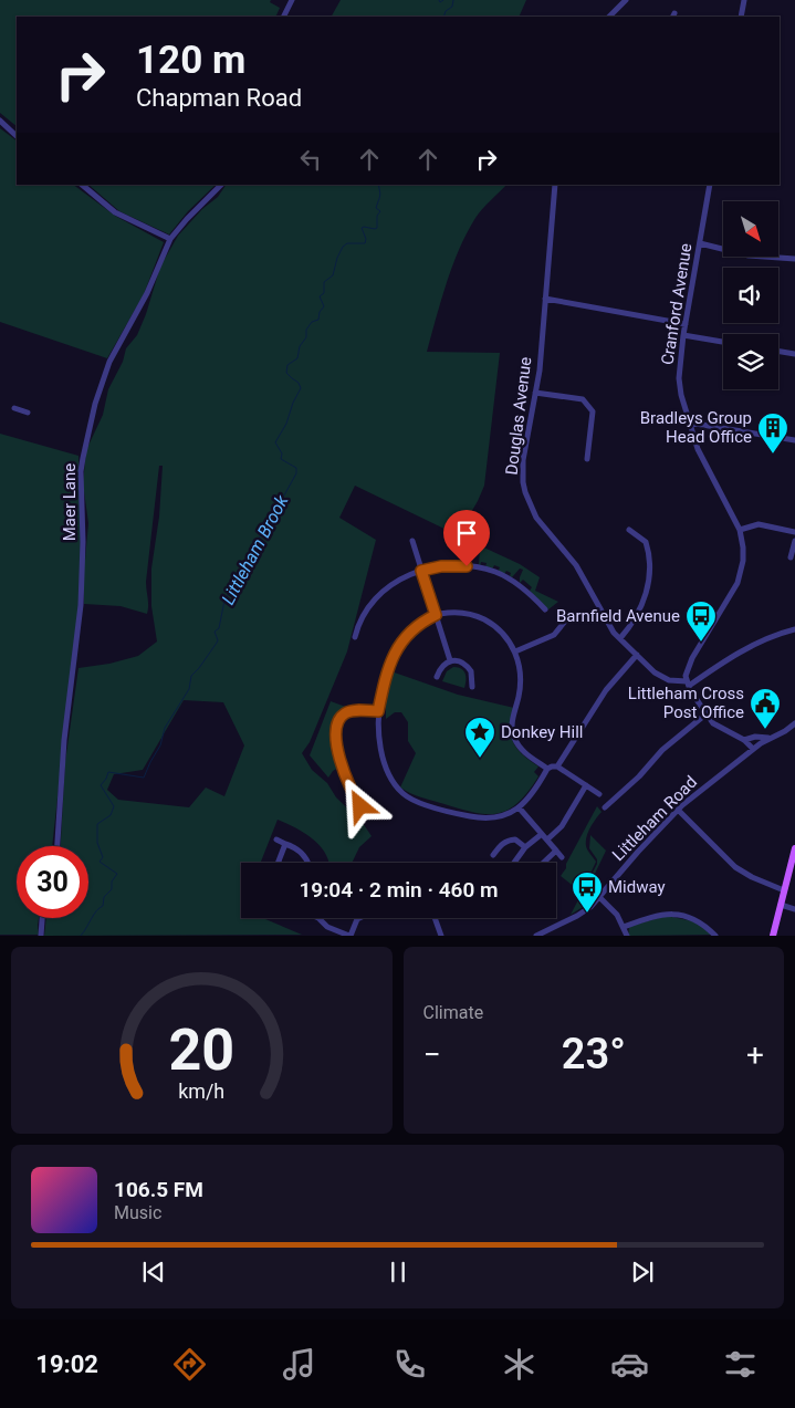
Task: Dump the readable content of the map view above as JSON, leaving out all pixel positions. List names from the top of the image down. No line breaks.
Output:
{"streets":{"street":["Cranford Avenue","Douglas Avenue","Maer Lane","Littleham Road"]},"crossings":[["Cranford Avenue","Douglas Avenue"]],"water":["Littleham Brook"],"places":{"building":["Bradleys Group Head Office"],"bus stop":["Barnfield Avenue","Midway"],"public building":["Littleham Cross Post Office"],"place":["Donkey Hill"]},"north":"bottom right","page":{"turn":["120 m","Chapman Road"],"limit":"30","trip":"19:04 · 2 min · 460 m","tile":"Climate","heat":["−","23°","+"],"song":["106.5 FM","Music"],"tabs":"19:02","gauge":["20","km/h"]}}
